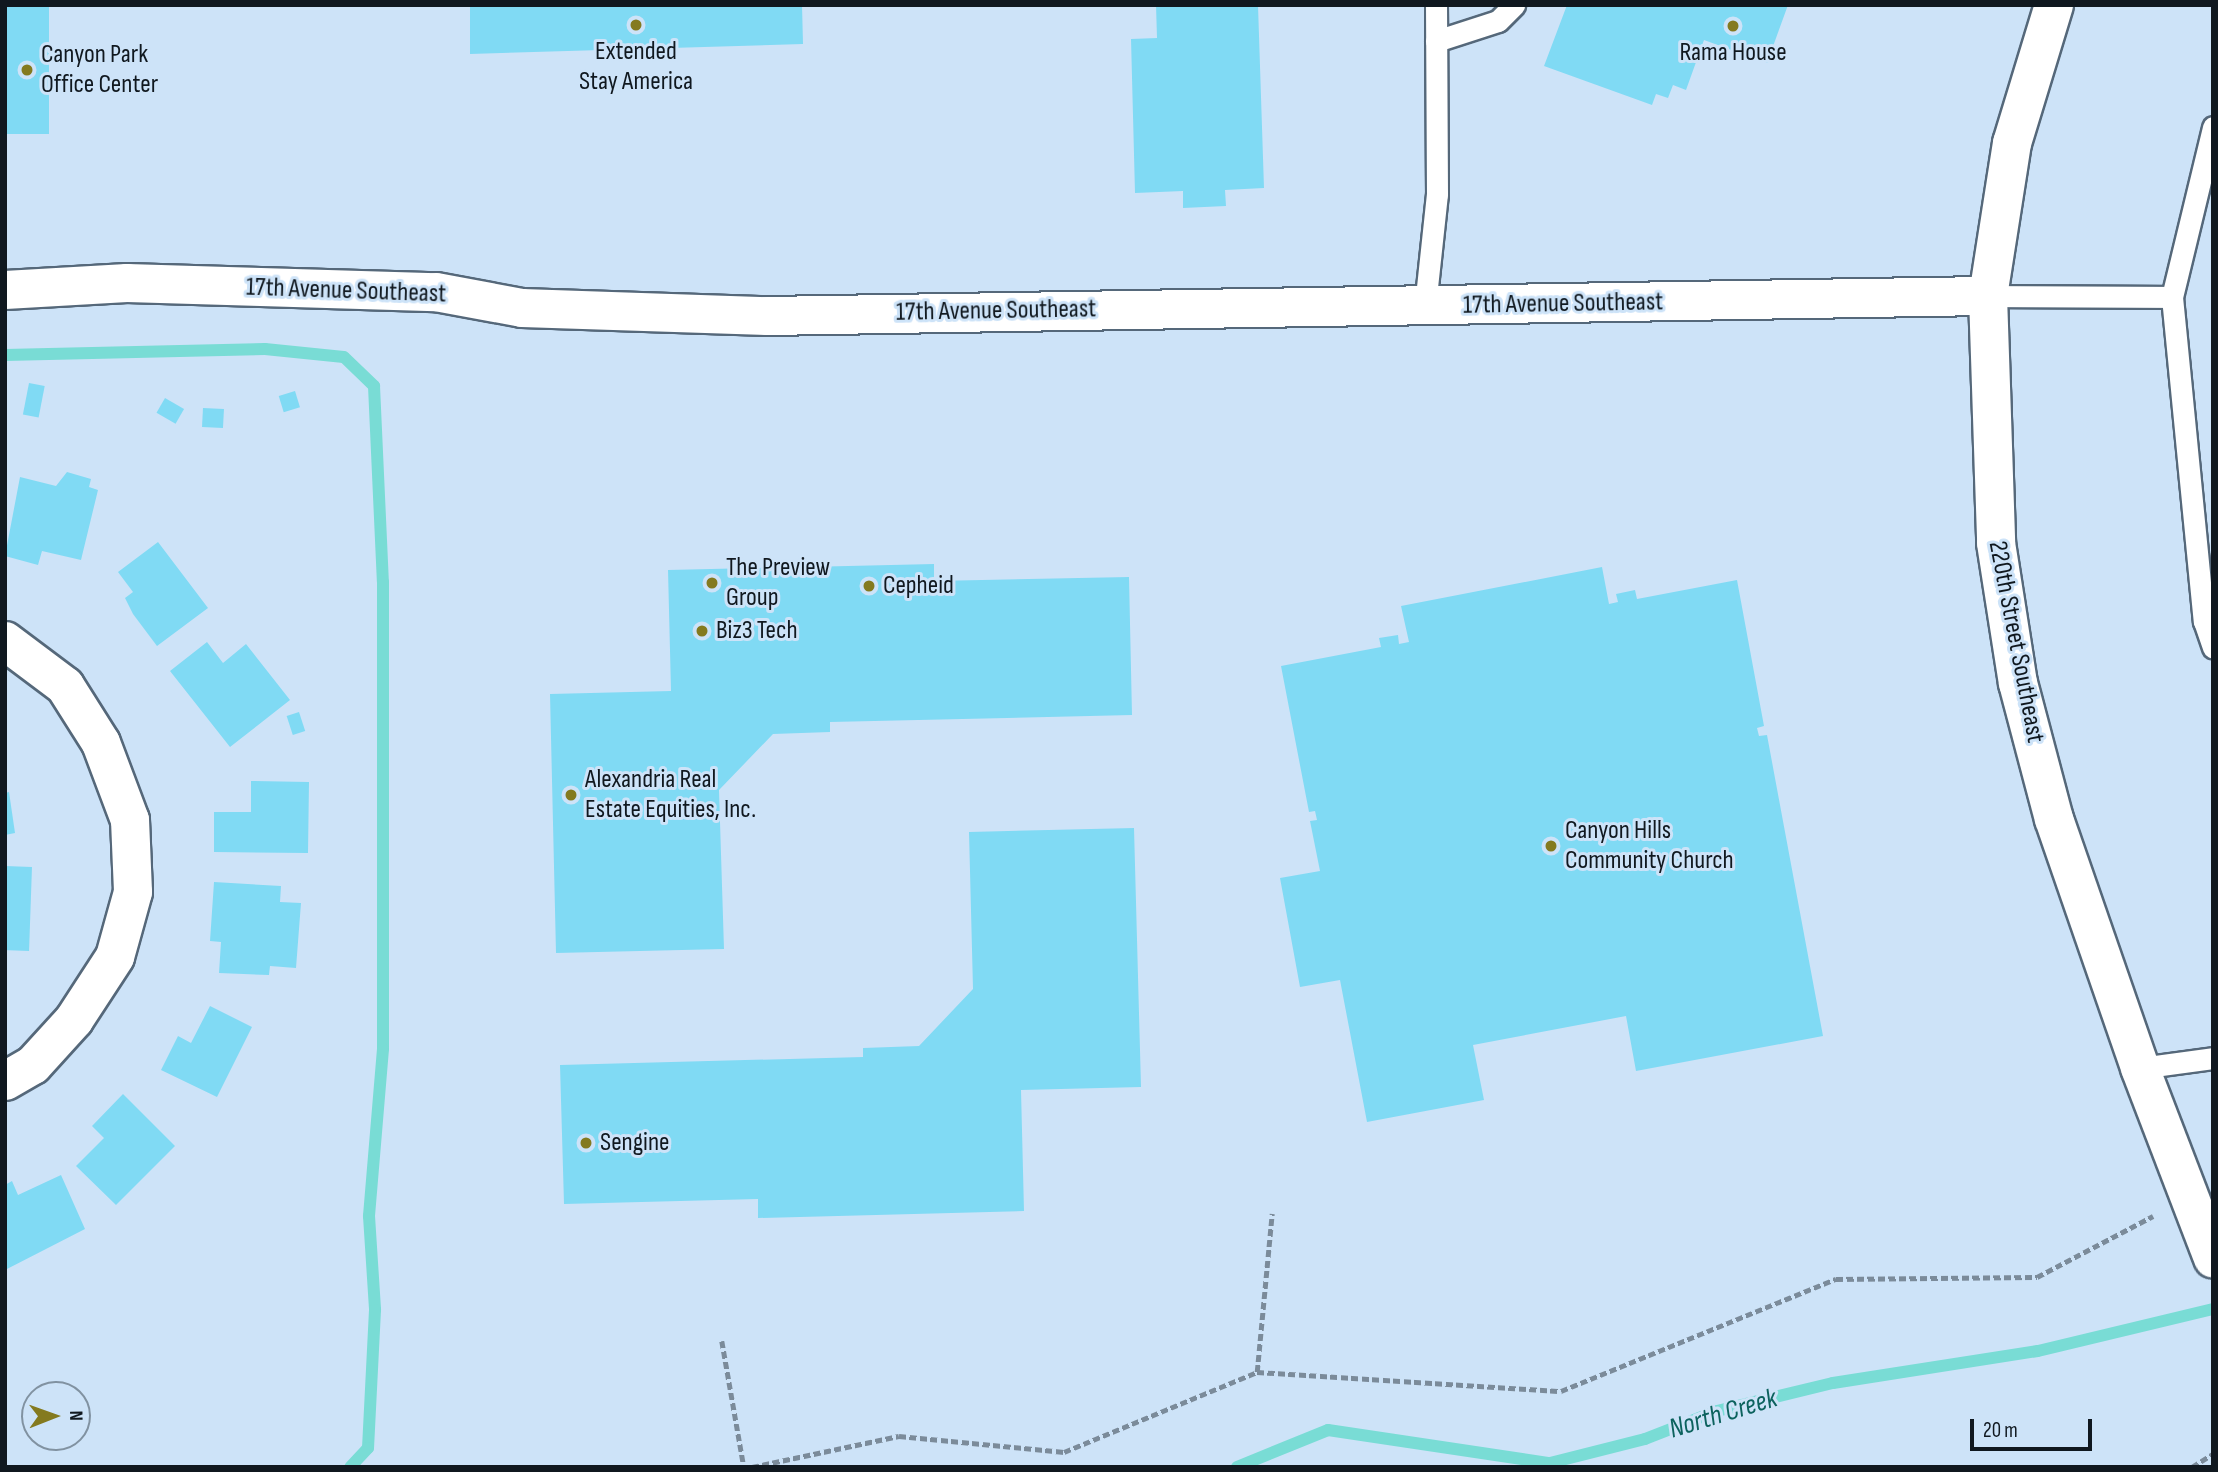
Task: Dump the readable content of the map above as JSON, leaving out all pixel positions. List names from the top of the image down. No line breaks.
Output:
{"streets":{"street":["17th Avenue Southeast","220th Street Southeast"]},"crossings":[["17th Avenue Southeast","220th Street Southeast"]],"water":["North Creek"],"places":["Extended Stay America","Rama House","Canyon Park Office Center","The Preview Group","Cepheid","Biz3 Tech","Alexandria Real Estate Equities, Inc.","Canyon Hills Community Church","Sengine"],"scale_bar":"20 m","north":"right"}
